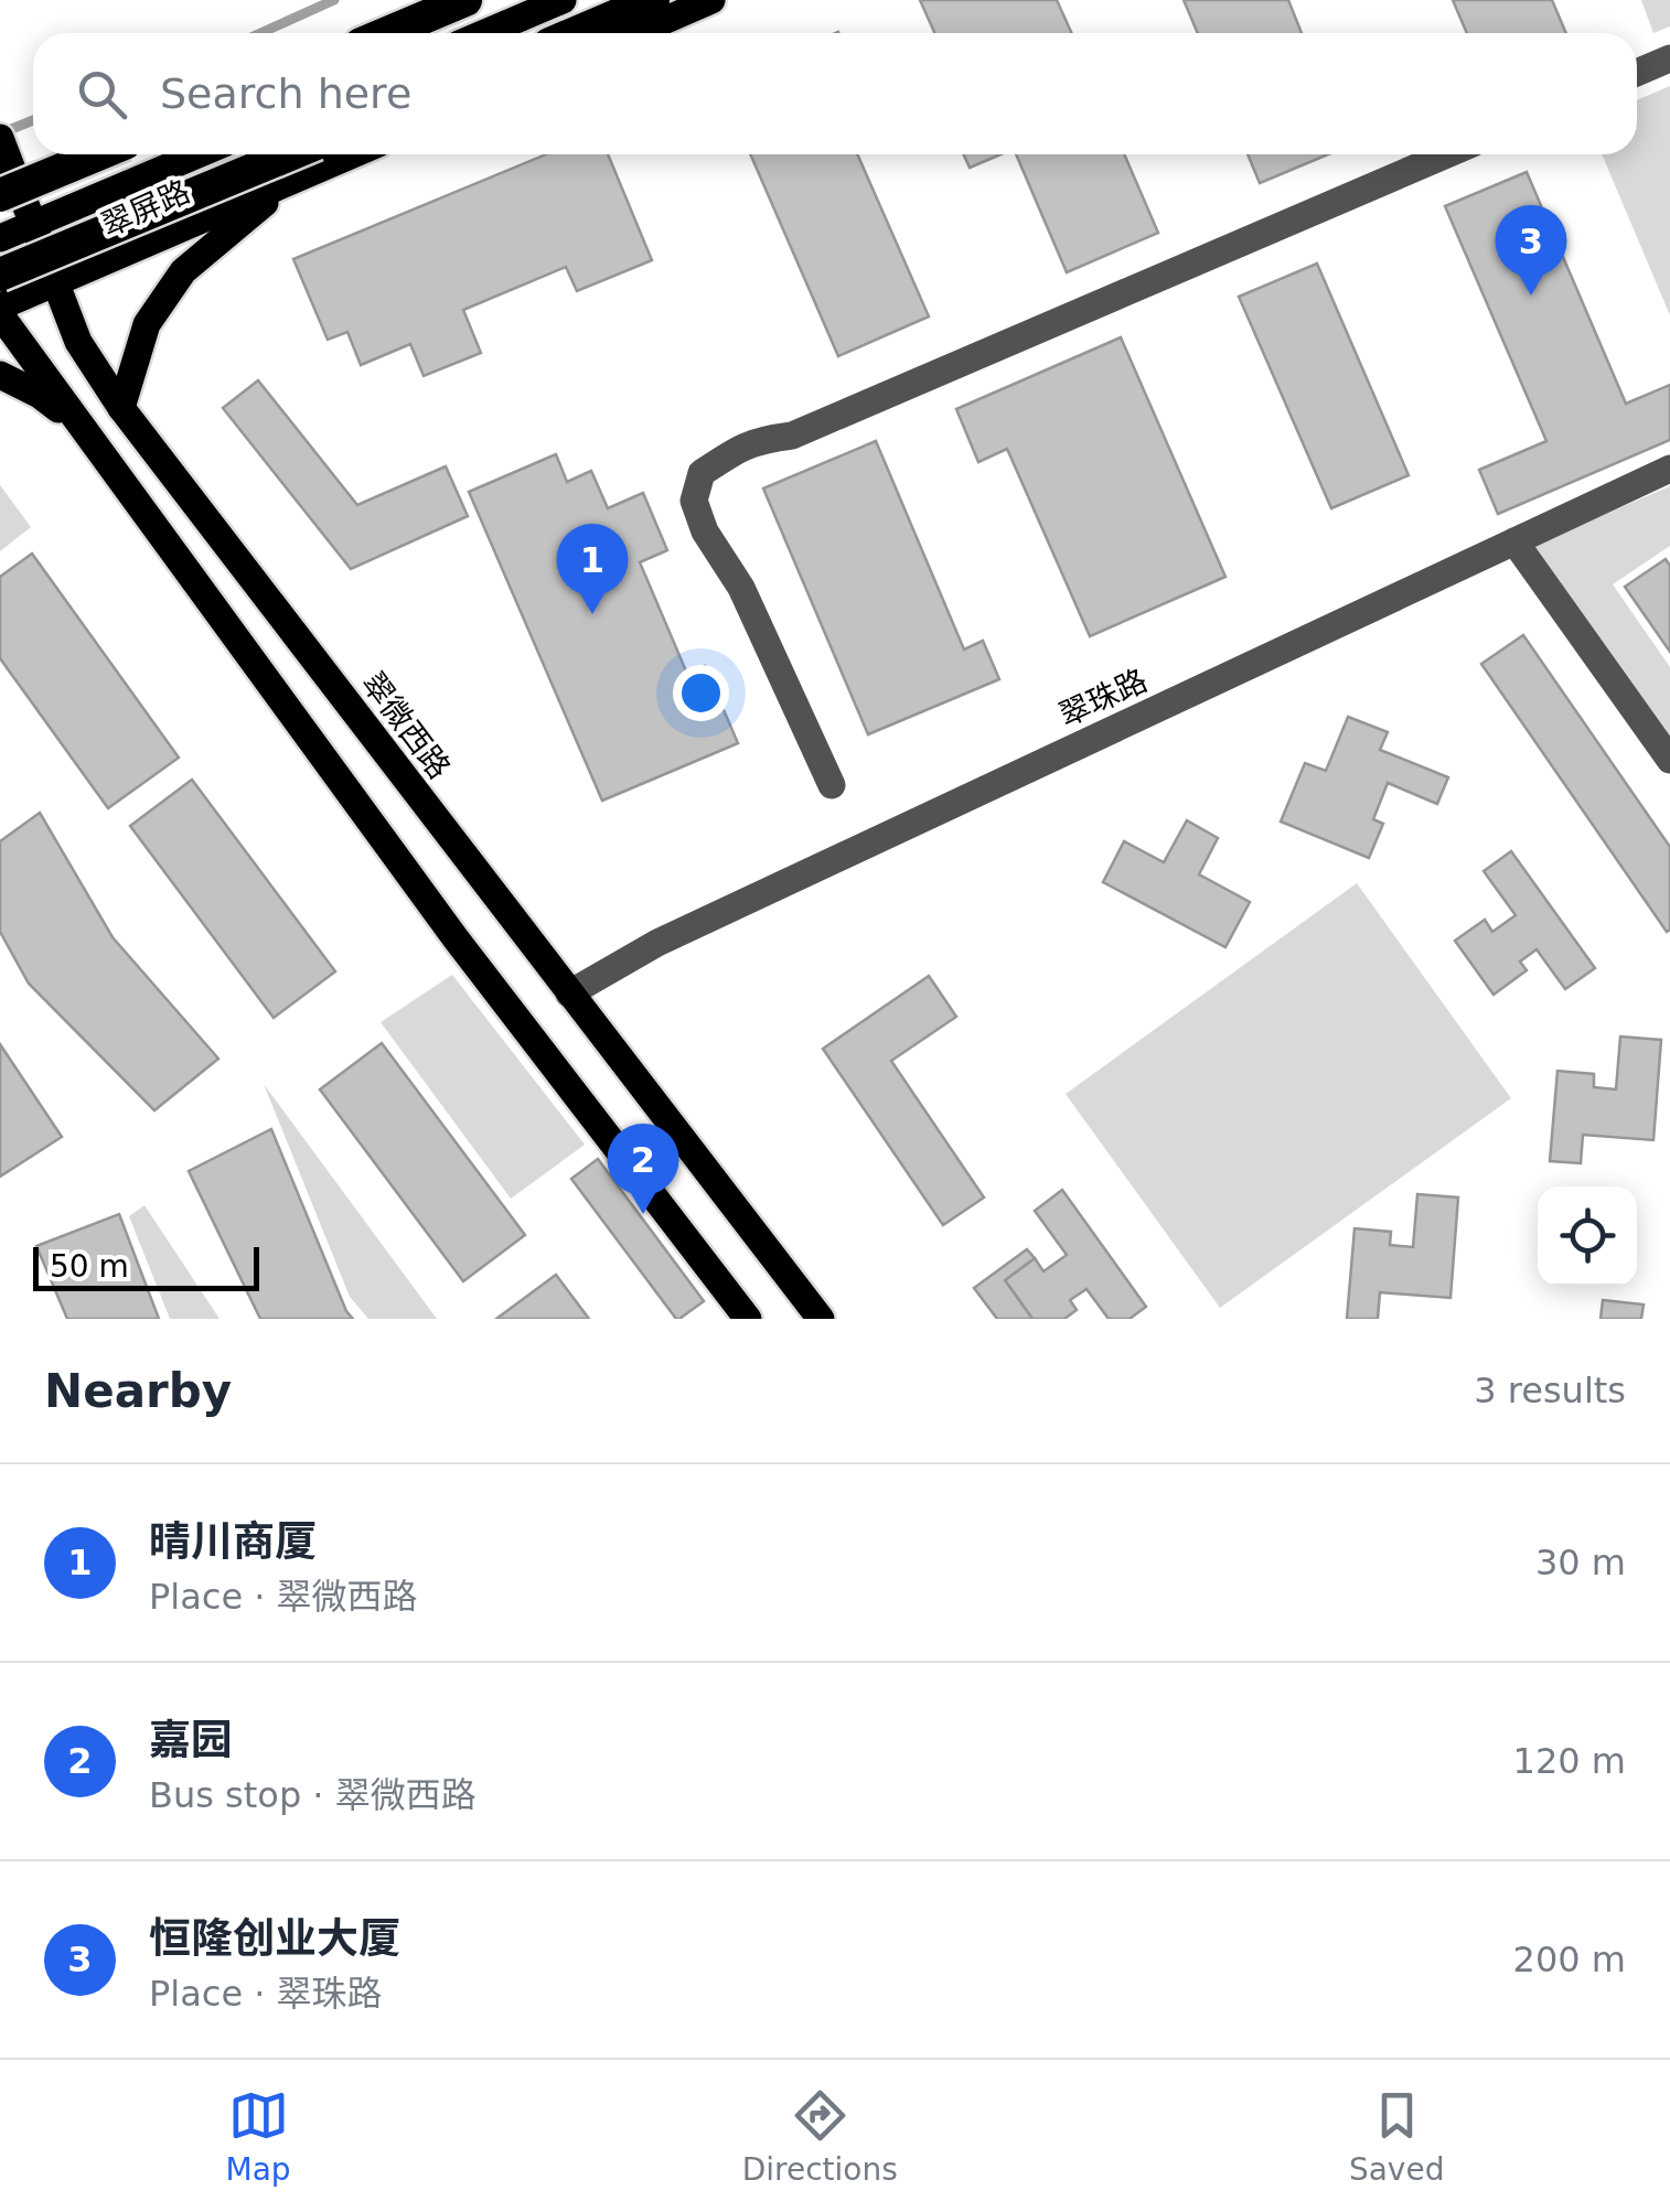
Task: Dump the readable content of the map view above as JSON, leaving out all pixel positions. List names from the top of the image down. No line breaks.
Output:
{"streets":{"main road":["翠屏路","翠微西路"],"street":["翠珠路"]},"crossings":[["翠屏路","翠微西路"],["翠珠路","翠微西路"]],"scale_bar":"50 m","page":{"search":"Search here","pins":["3","1","2"],"scale":"50 m","heading":["Nearby","3 results"],"list":[{"mark":"1","name":"晴川商厦","note":"Place · 翠微西路","value":"30 m"},{"mark":"2","name":"嘉园","note":"Bus stop · 翠微西路","value":"120 m"},{"mark":"3","name":"恒隆创业大厦","note":"Place · 翠珠路","value":"200 m"}],"nav":["Map","Directions","Saved"]}}
